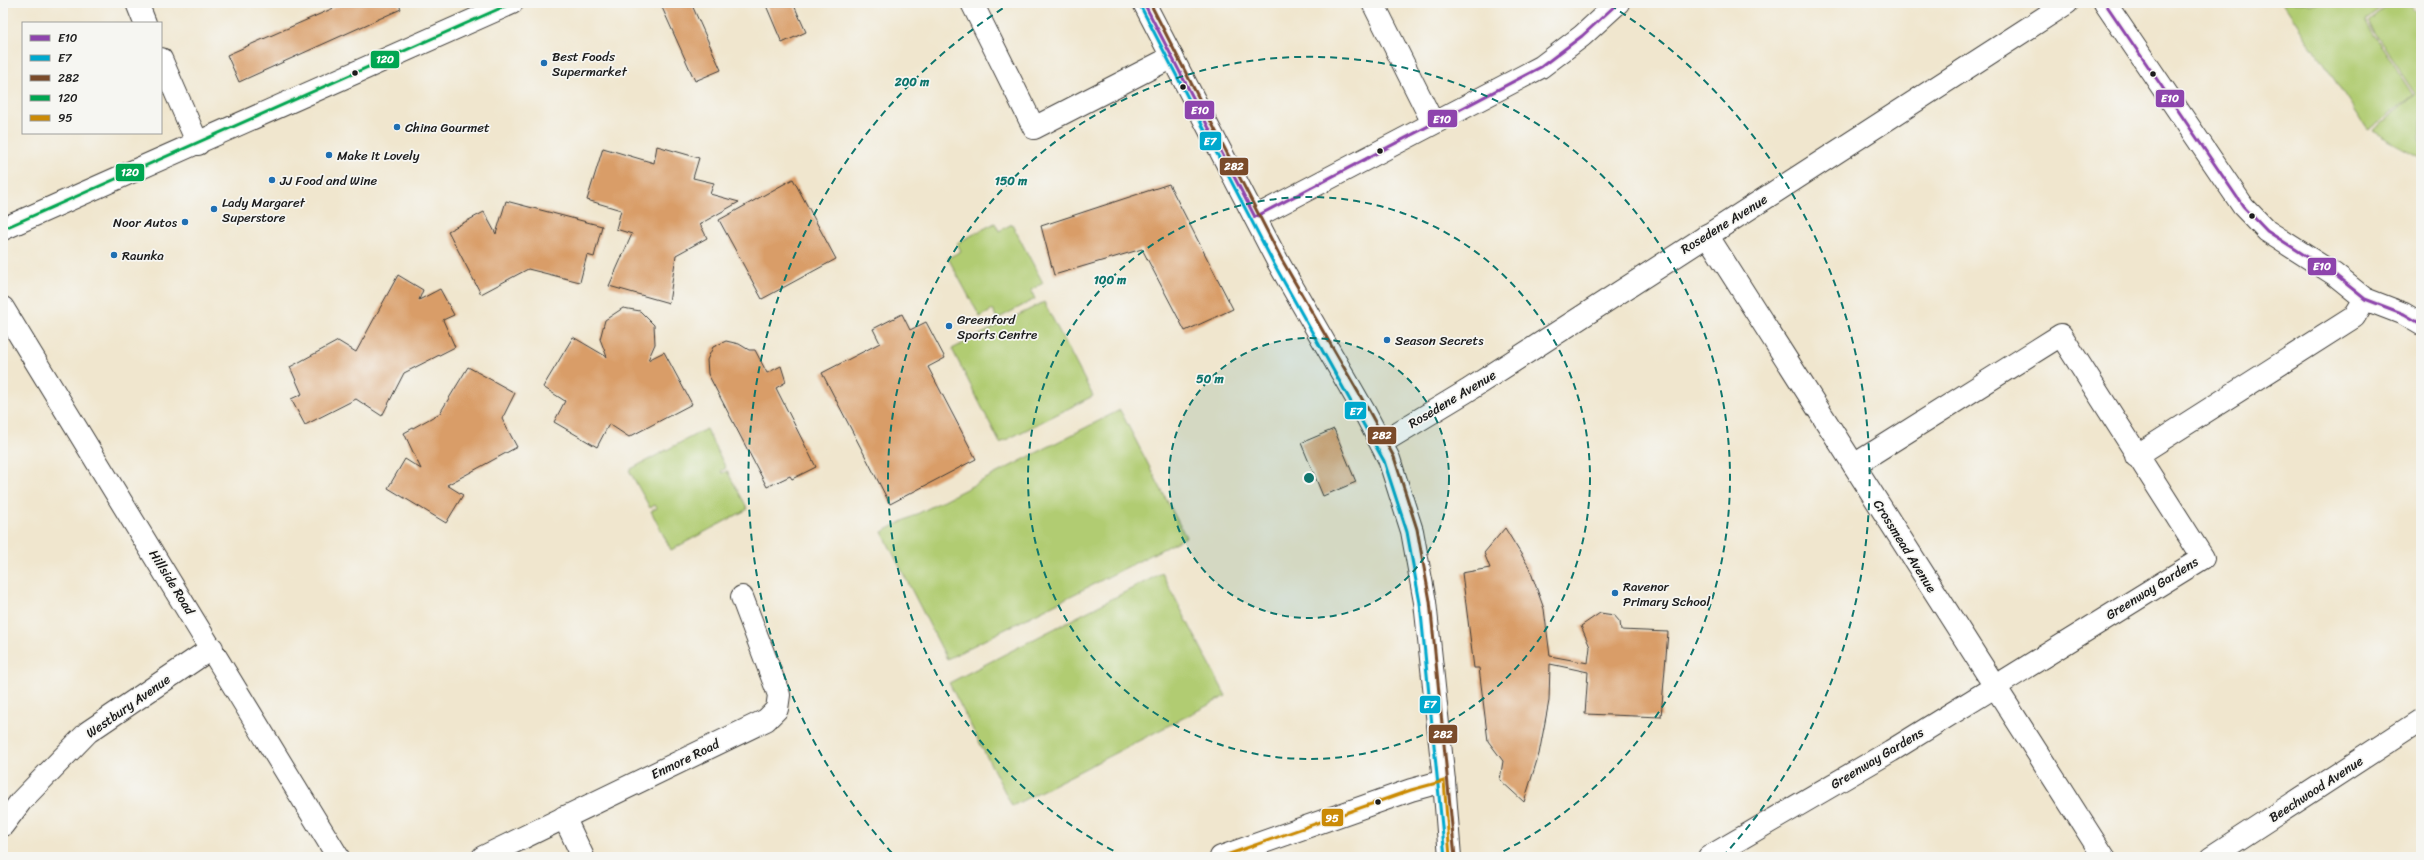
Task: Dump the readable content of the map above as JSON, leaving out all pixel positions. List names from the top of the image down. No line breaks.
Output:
{"streets":{"street":["Rosedene Avenue","Crossmead Avenue","Hillside Road","Greenway Gardens","Westbury Avenue","Enmore Road","Beechwood Avenue"]},"crossings":[["Rosedene Avenue","Crossmead Avenue"],["Crossmead Avenue","Greenway Gardens"],["Hillside Road","Westbury Avenue"]],"places":["Best Foods Supermarket","China Gourmet","Make it Lovely","JJ Food and Wine","Lady Margaret Superstore","Noor Autos","Raunka","Greenford Sports Centre","Season Secrets","Ravenor Primary School"],"lines":["transit line E10","transit line 282","transit line 120","transit line E7","transit line 95"],"legend":["E10","E7","282","120","95"],"rings":["200 m","150 m","100 m","50 m"]}
